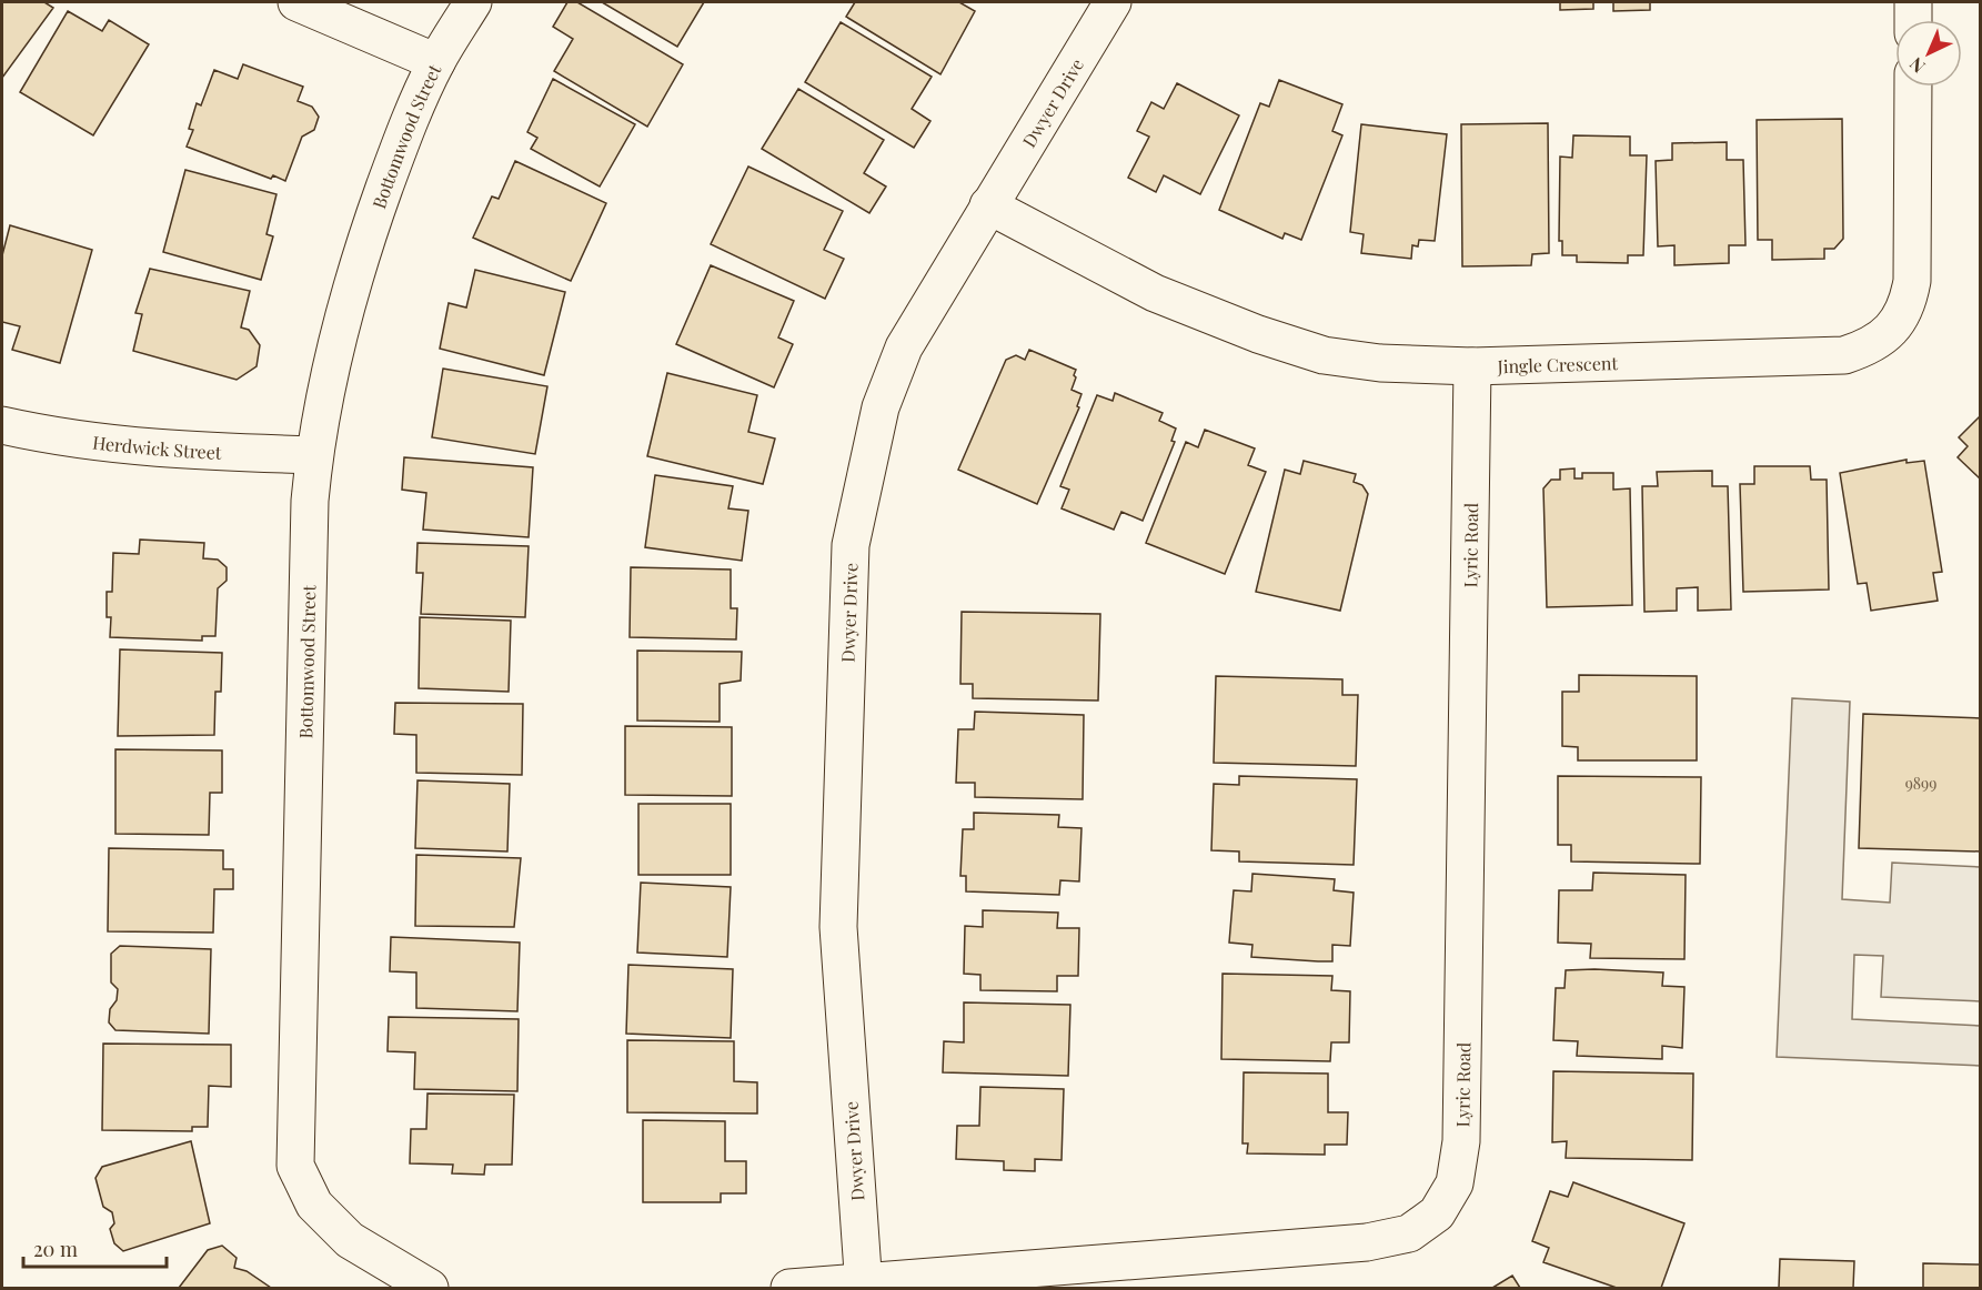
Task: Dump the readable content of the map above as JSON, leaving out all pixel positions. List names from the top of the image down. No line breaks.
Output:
{"streets":{"street":["Dwyer Drive","Bottomwood Street","Jingle Crescent","Herdwick Street","Lyric Road"]},"crossings":[["Dwyer Drive","Jingle Crescent"],["Dwyer Drive","Lyric Road"],["Bottomwood Street","Herdwick Street"],["Jingle Crescent","Lyric Road"]],"house_numbers":["9899"],"scale_bar":"20 m","north":"bottom left"}
